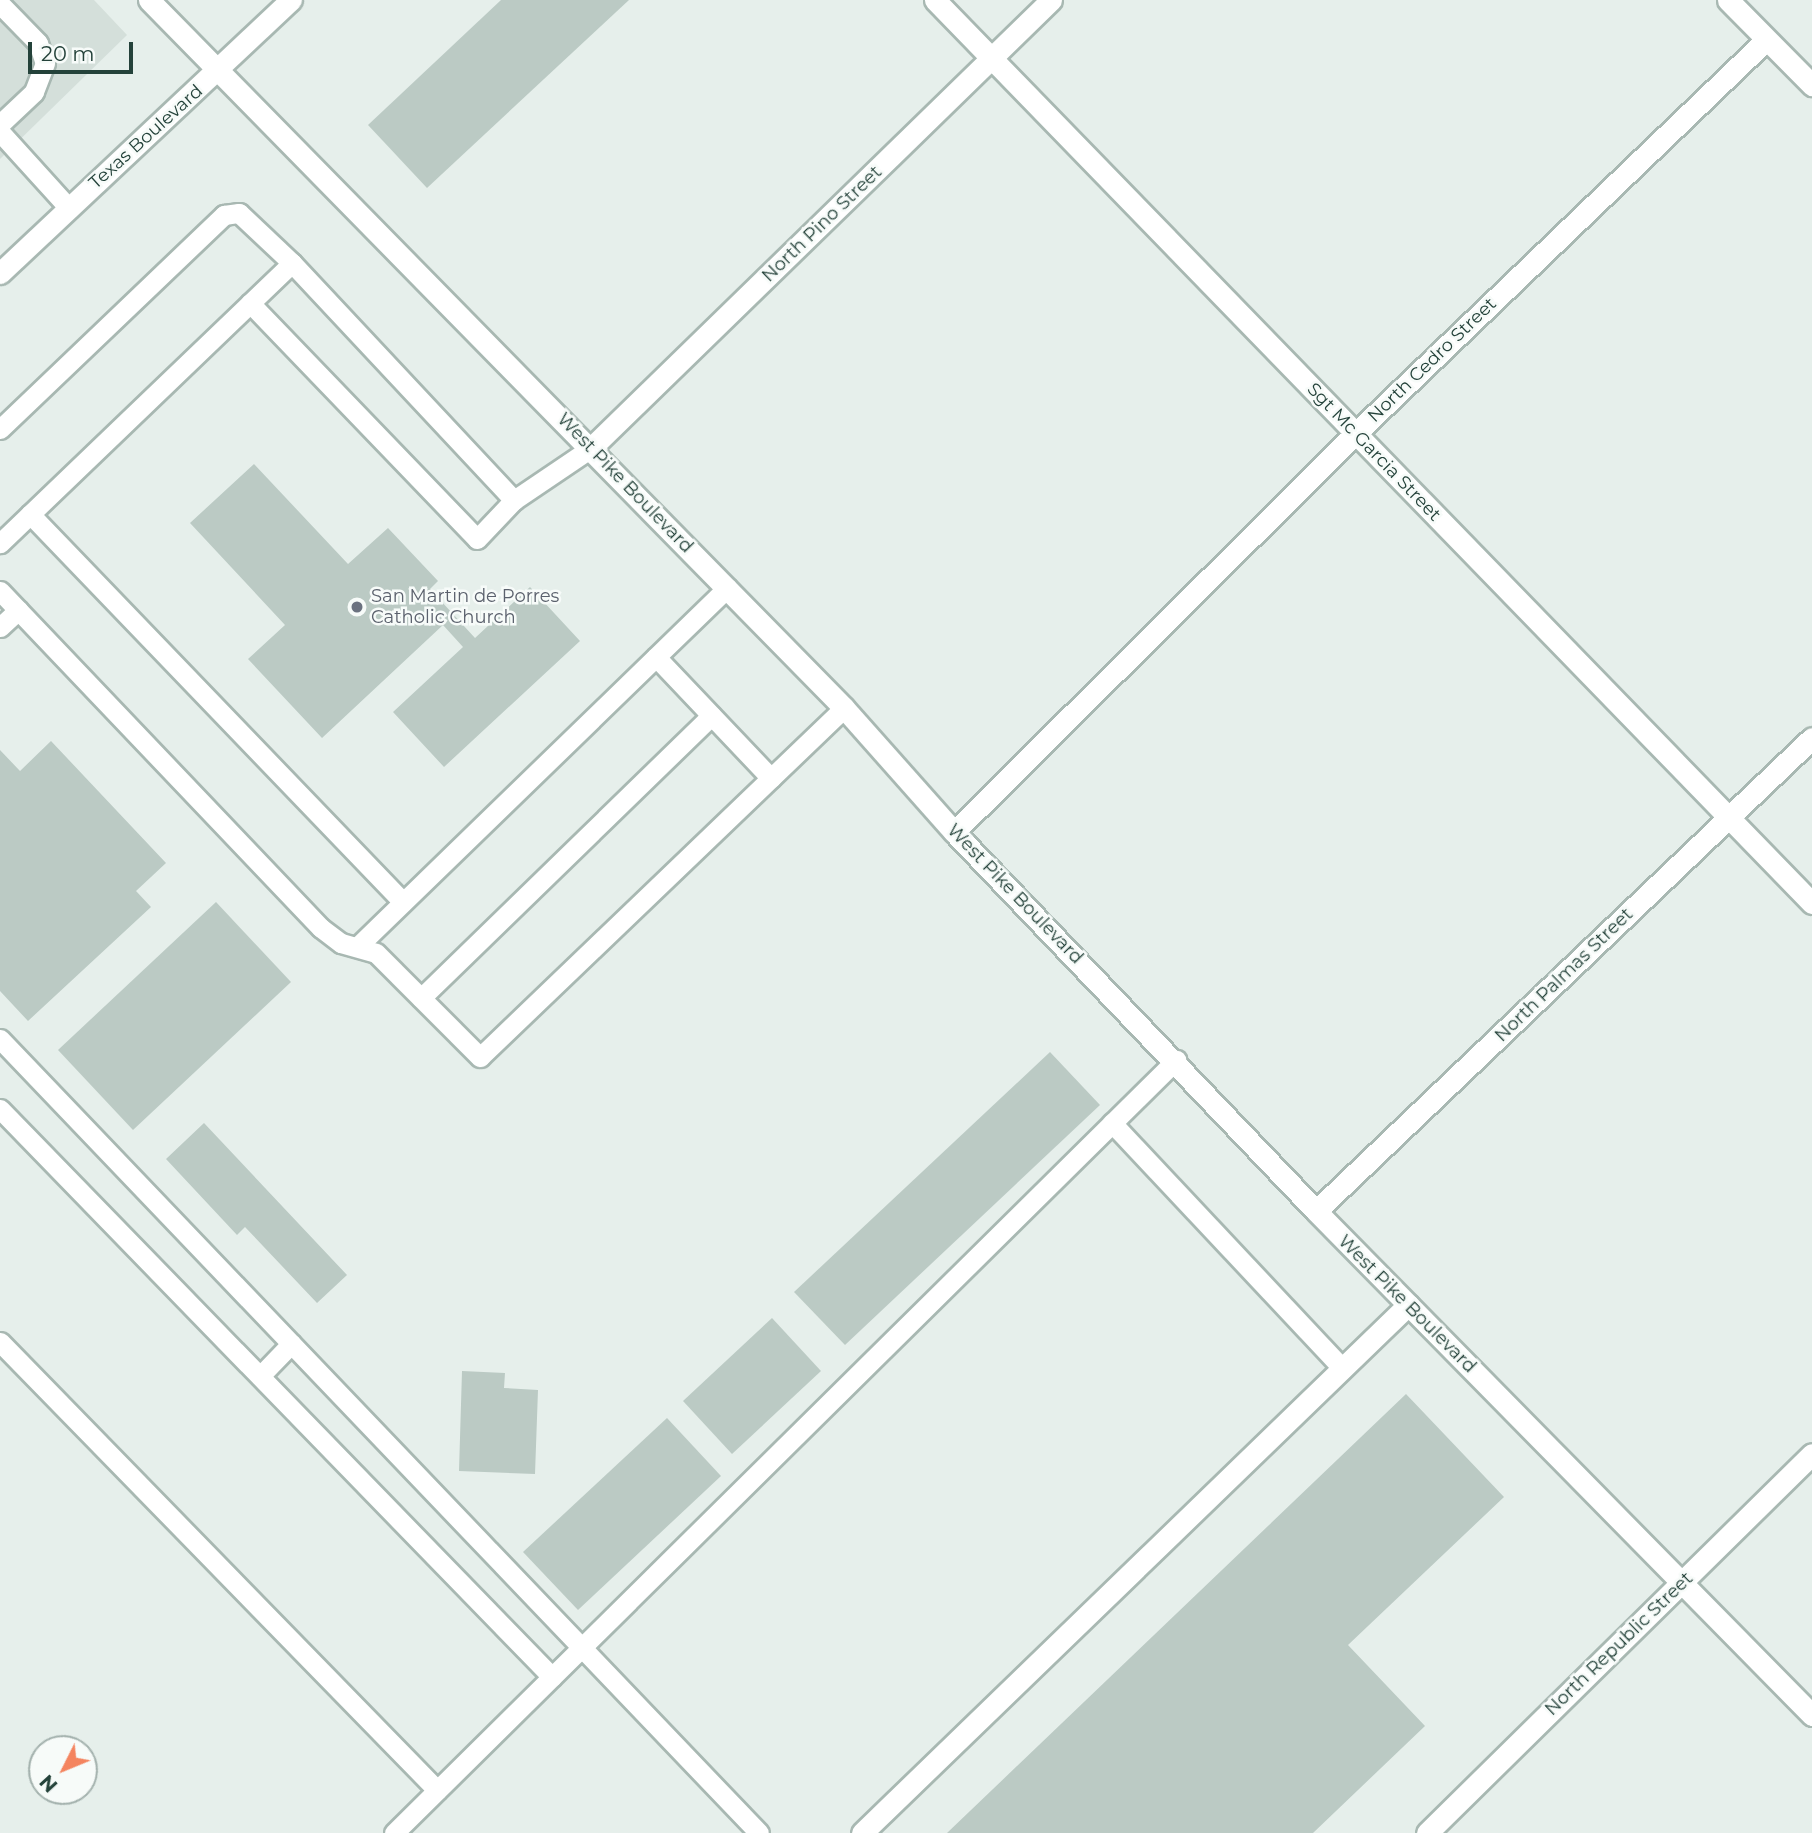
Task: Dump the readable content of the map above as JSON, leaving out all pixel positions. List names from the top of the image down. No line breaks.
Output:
{"streets":{"street":["Texas Boulevard","North Pino Street","North Cedro Street","Sgt Mc Garcia Street","West Pike Boulevard","North Palmas Street","North Republic Street"]},"crossings":[["Texas Boulevard","West Pike Boulevard"],["North Pino Street","Sgt Mc Garcia Street"],["North Pino Street","West Pike Boulevard"],["North Cedro Street","Sgt Mc Garcia Street"],["North Cedro Street","West Pike Boulevard"],["Sgt Mc Garcia Street","North Palmas Street"],["West Pike Boulevard","North Palmas Street"],["West Pike Boulevard","North Republic Street"]],"places":["San Martin de Porres Catholic Church"],"scale_bar":"20 m","north":"bottom left"}
